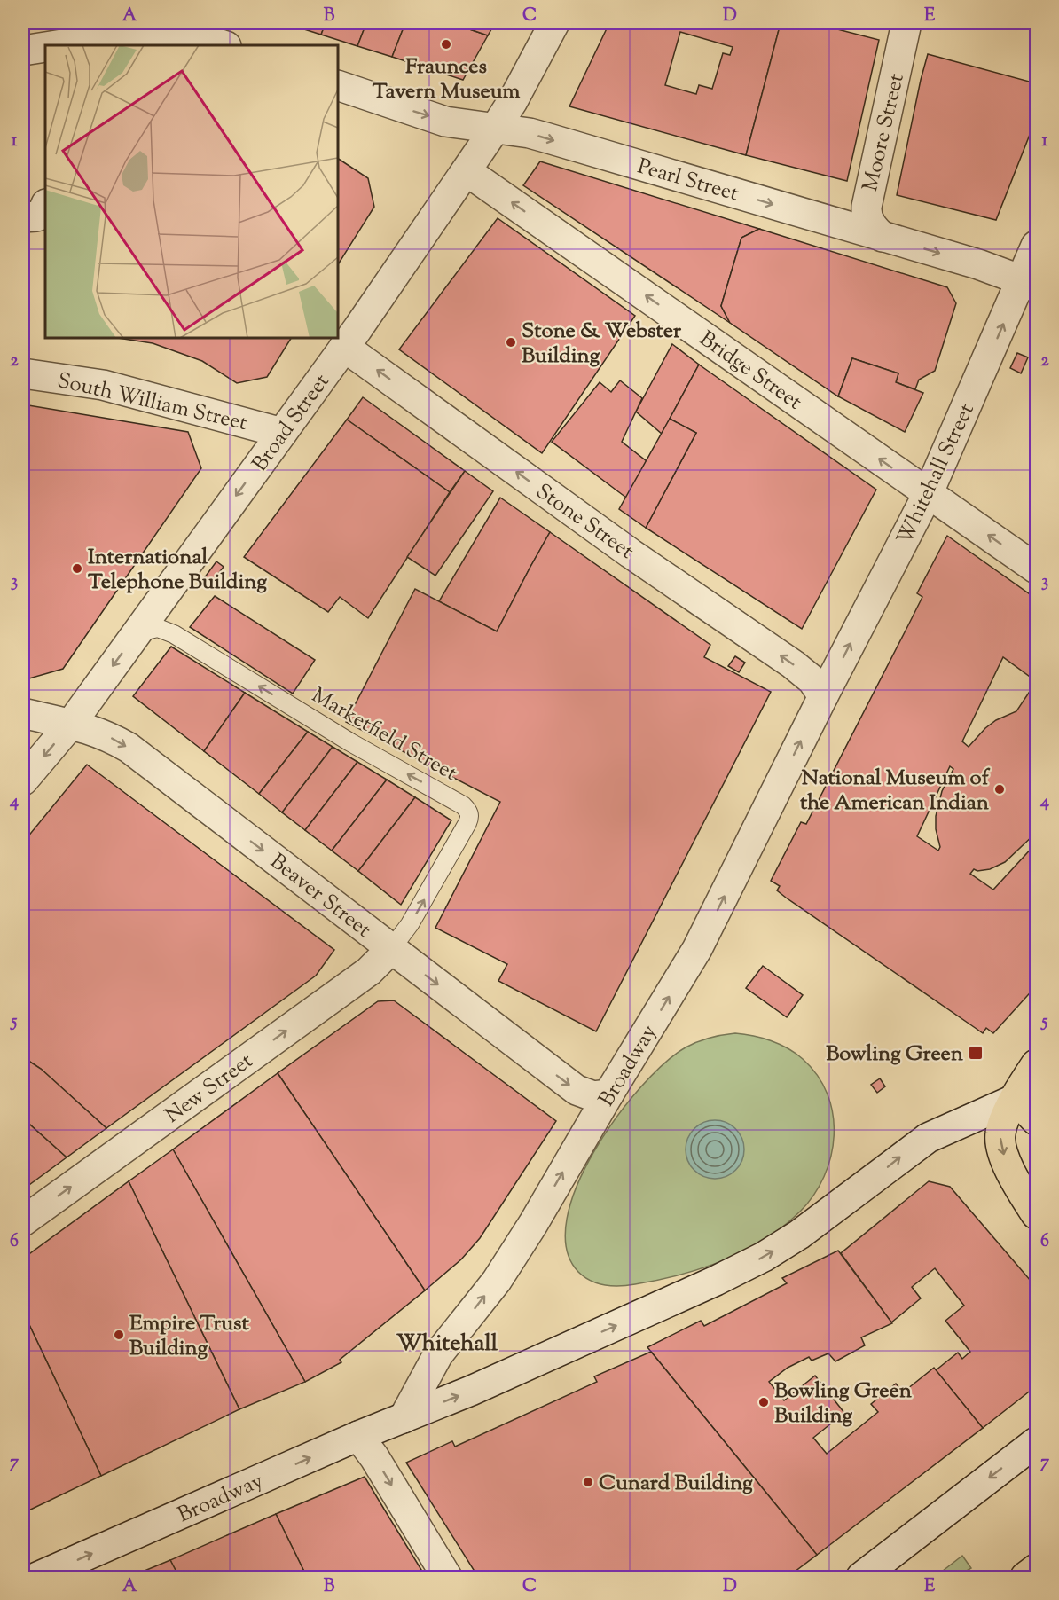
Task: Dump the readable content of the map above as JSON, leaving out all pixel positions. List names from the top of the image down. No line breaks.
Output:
{"streets":{"street":["Moore Street","Pearl Street","Bridge Street","South William Street","Broad Street","Whitehall Street","Stone Street","Beaver Street","Broadway","New Street"],"lane":["Marketfield Street"]},"crossings":[["Moore Street","Pearl Street"],["Pearl Street","Broad Street"],["Pearl Street","Whitehall Street"],["Bridge Street","Broad Street"],["Bridge Street","Whitehall Street"],["South William Street","Broad Street"],["Broad Street","Stone Street"],["Broad Street","Marketfield Street"],["Broad Street","Beaver Street"],["Whitehall Street","Stone Street"],["Whitehall Street","Broadway"],["Stone Street","Broadway"],["Marketfield Street","Beaver Street"],["Marketfield Street","New Street"],["Beaver Street","Broadway"],["Beaver Street","New Street"]],"one_way":["Pearl Street","Bridge Street","Broad Street","Whitehall Street","Stone Street","Beaver Street","Broadway","New Street"],"districts":["Whitehall"],"places":{"other":["Fraunces Tavern Museum","Stone & Webster Building","International Telephone Building","National Museum of the American Indian","Empire Trust Building","Bowling Green Building","Cunard Building"],"transit":["Bowling Green"]},"grid":{"columns":["A","B","C","D","E"],"rows":["1","2","3","4","5","6","7"]}}
